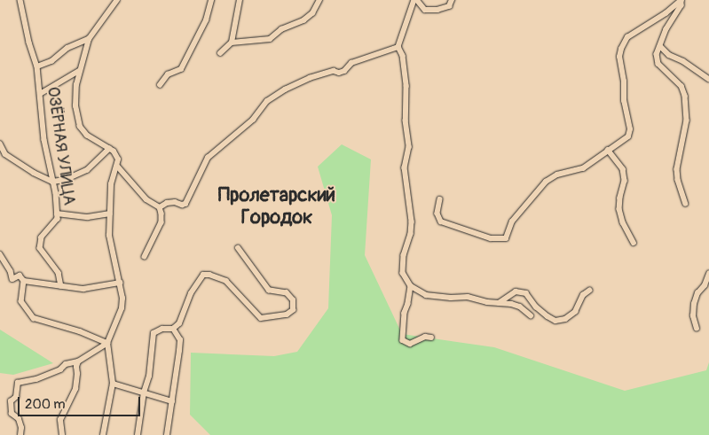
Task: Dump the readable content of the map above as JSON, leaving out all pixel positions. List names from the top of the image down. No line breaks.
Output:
{"streets":{"street":["ОЗЁРНАЯ УЛИЦА"]},"districts":["Пролетарский Городок"],"scale_bar":"200 m"}
